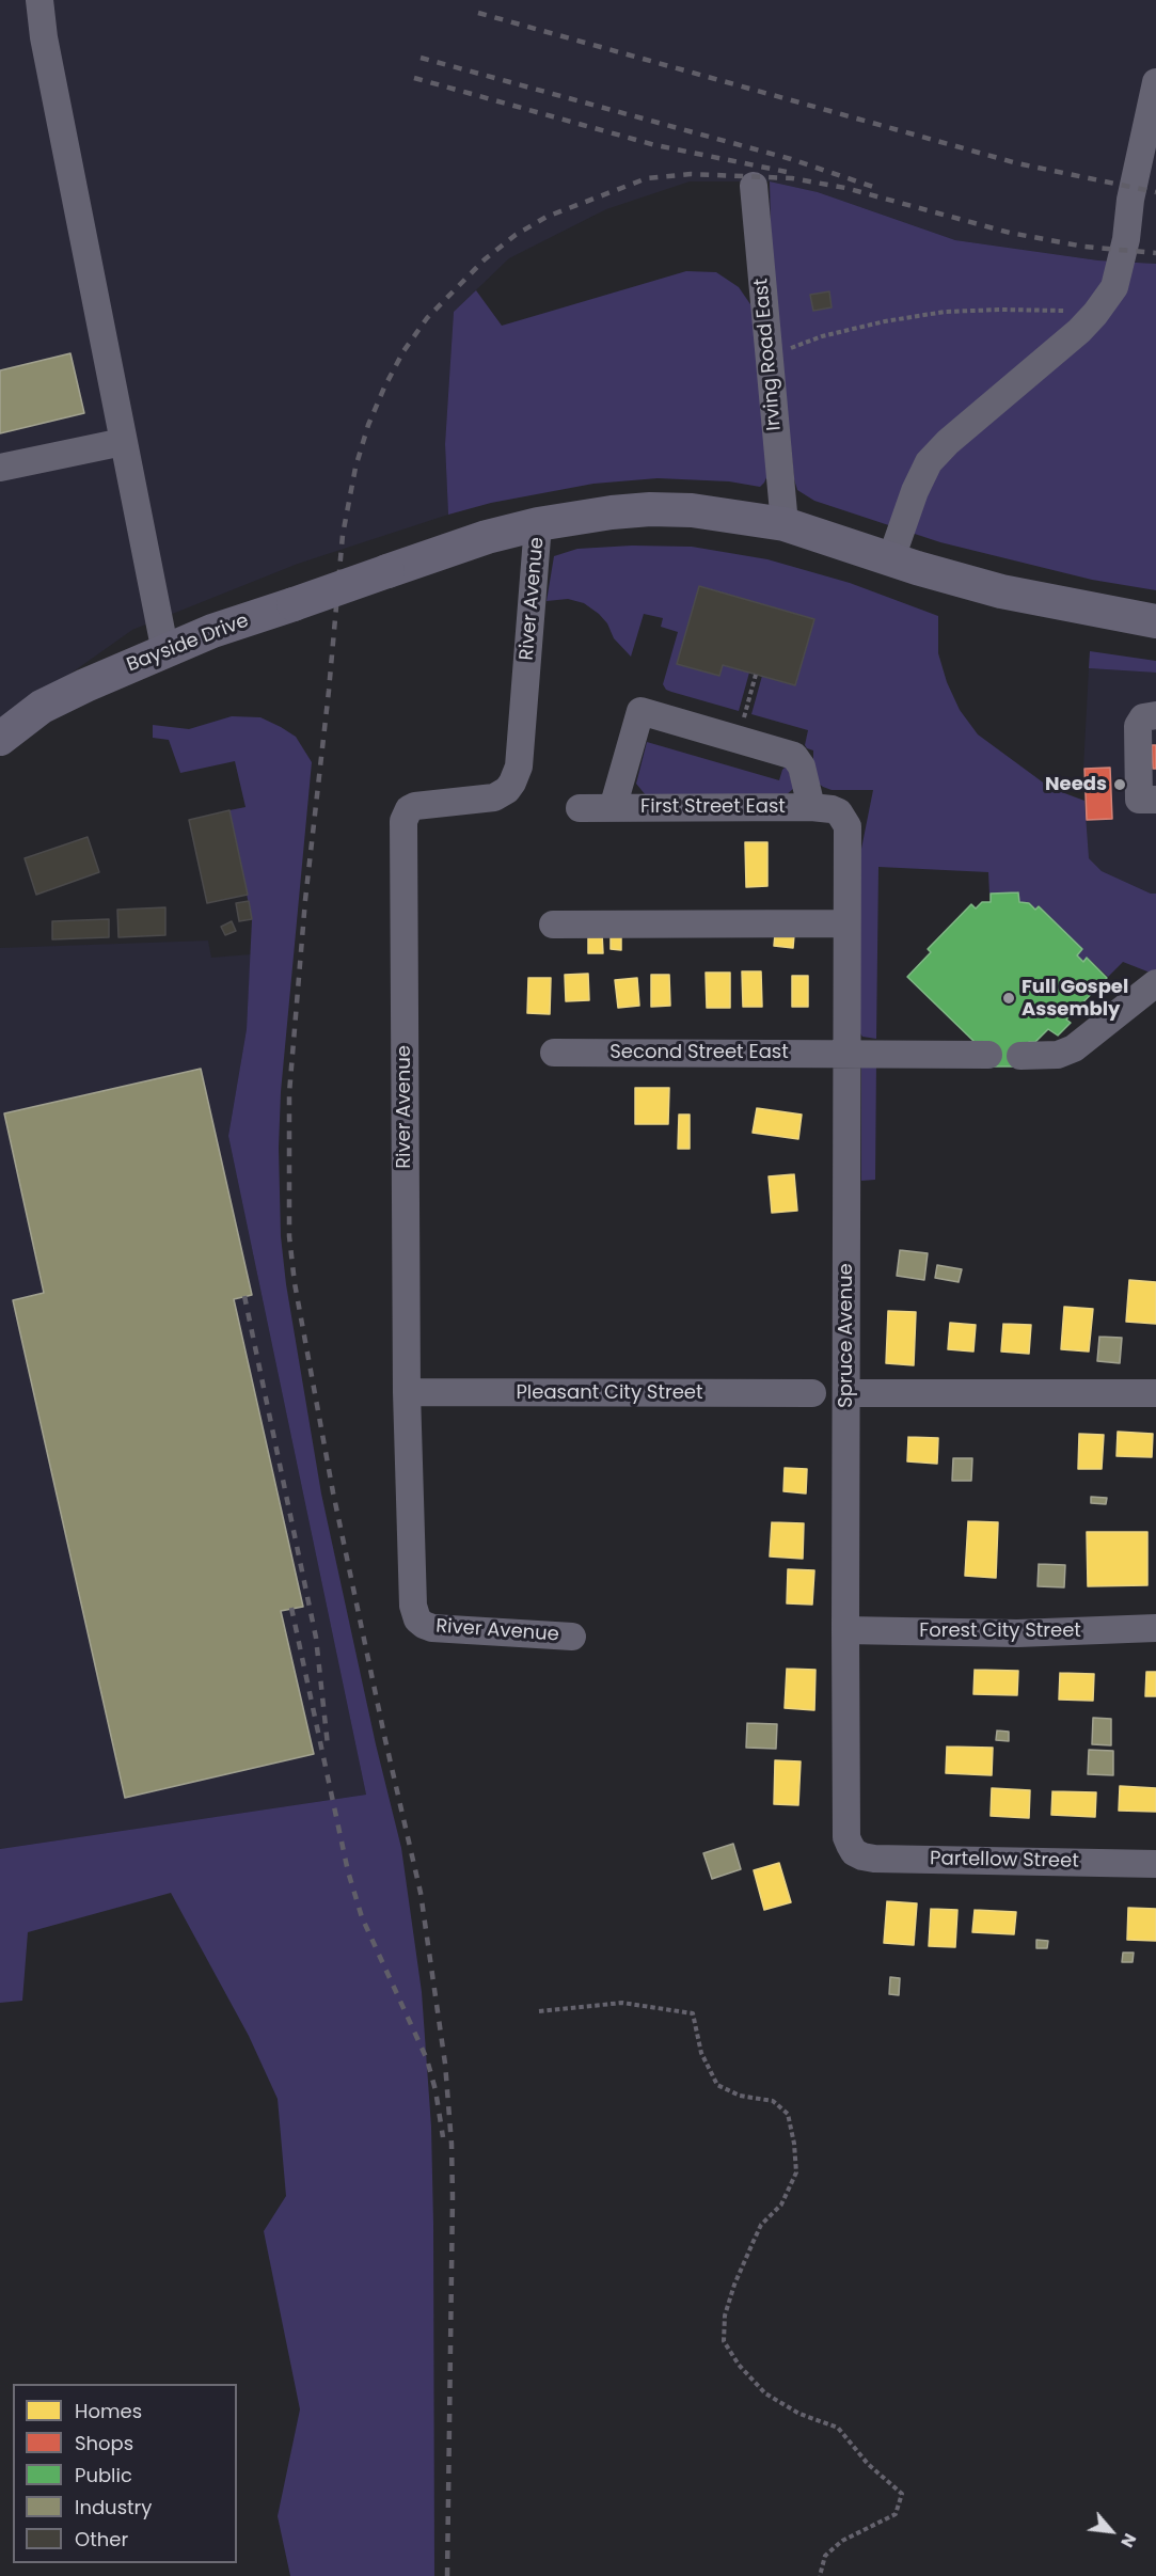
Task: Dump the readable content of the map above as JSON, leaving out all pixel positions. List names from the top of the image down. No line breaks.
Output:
{"streets":{"main road":["Bayside Drive"],"street":["Irving Road East","River Avenue","First Street East","Second Street East","Spruce Avenue","Pleasant City Street","Forest City Street","Partellow Street"]},"crossings":[["Irving Road East","Bayside Drive"],["River Avenue","Bayside Drive"],["River Avenue","Pleasant City Street"],["First Street East","Spruce Avenue"],["Second Street East","Spruce Avenue"],["Spruce Avenue","Forest City Street"],["Spruce Avenue","Partellow Street"]],"places":["Needs","Full Gospel Assembly"],"legend":["Homes","Shops","Public","Industry","Other"],"north":"bottom right"}
